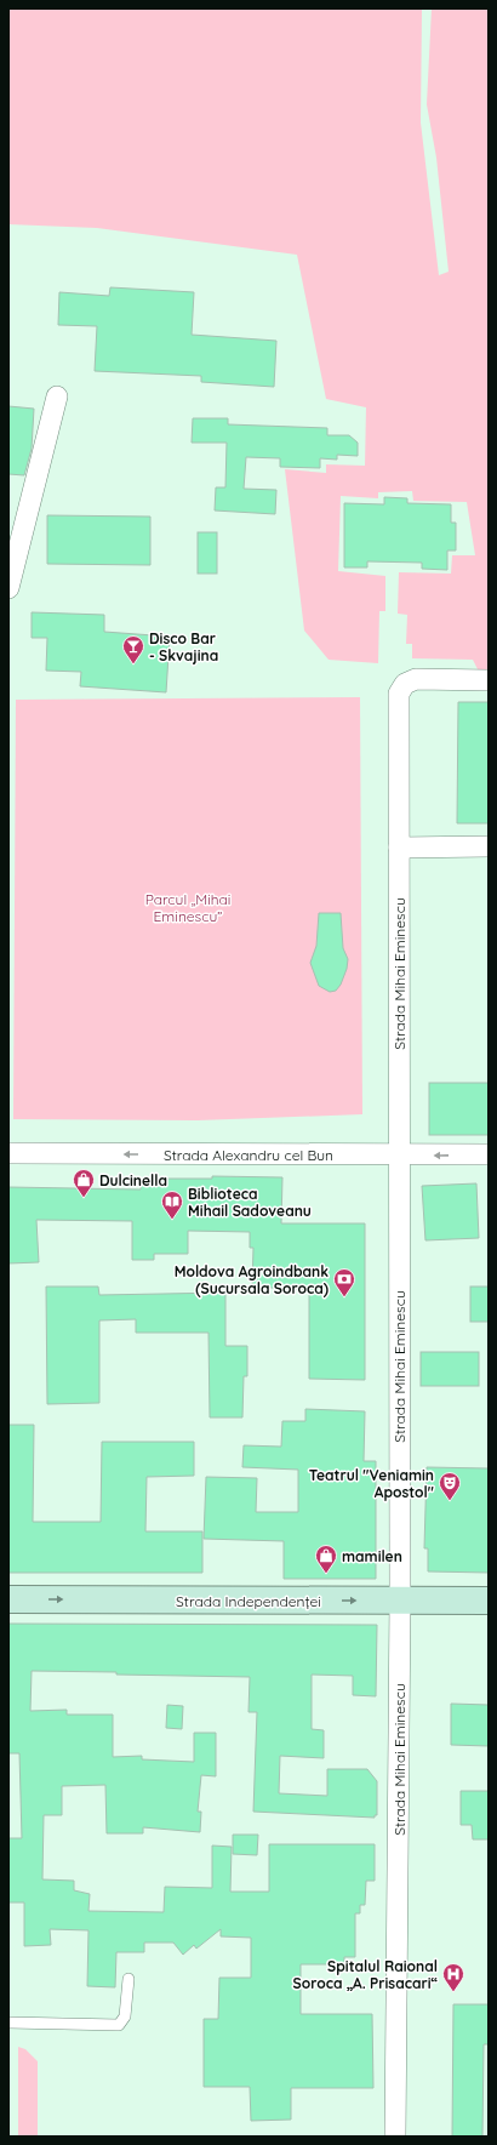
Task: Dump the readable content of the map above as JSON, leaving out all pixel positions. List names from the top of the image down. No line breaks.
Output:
{"streets":{"main road":["Strada Independenței"],"street":["Strada Mihai Eminescu","Strada Alexandru cel Bun"]},"crossings":[["Strada Mihai Eminescu","Strada Alexandru cel Bun"],["Strada Mihai Eminescu","Strada Independenței"]],"one_way":["Strada Alexandru cel Bun","Strada Independenței"],"parks":["Parcul „Mihai Eminescu”"],"places":{"bar":["Disco Bar - Skvajina"],"shop":["Dulcinella","mamilen"],"library":["Biblioteca Mihail Sadoveanu"],"bank":["Moldova Agroindbank (Sucursala Soroca)"],"theatre":["Teatrul \"Veniamin Apostol\""],"hospital":["Spitalul Raional Soroca „A. Prisacari“"]}}
